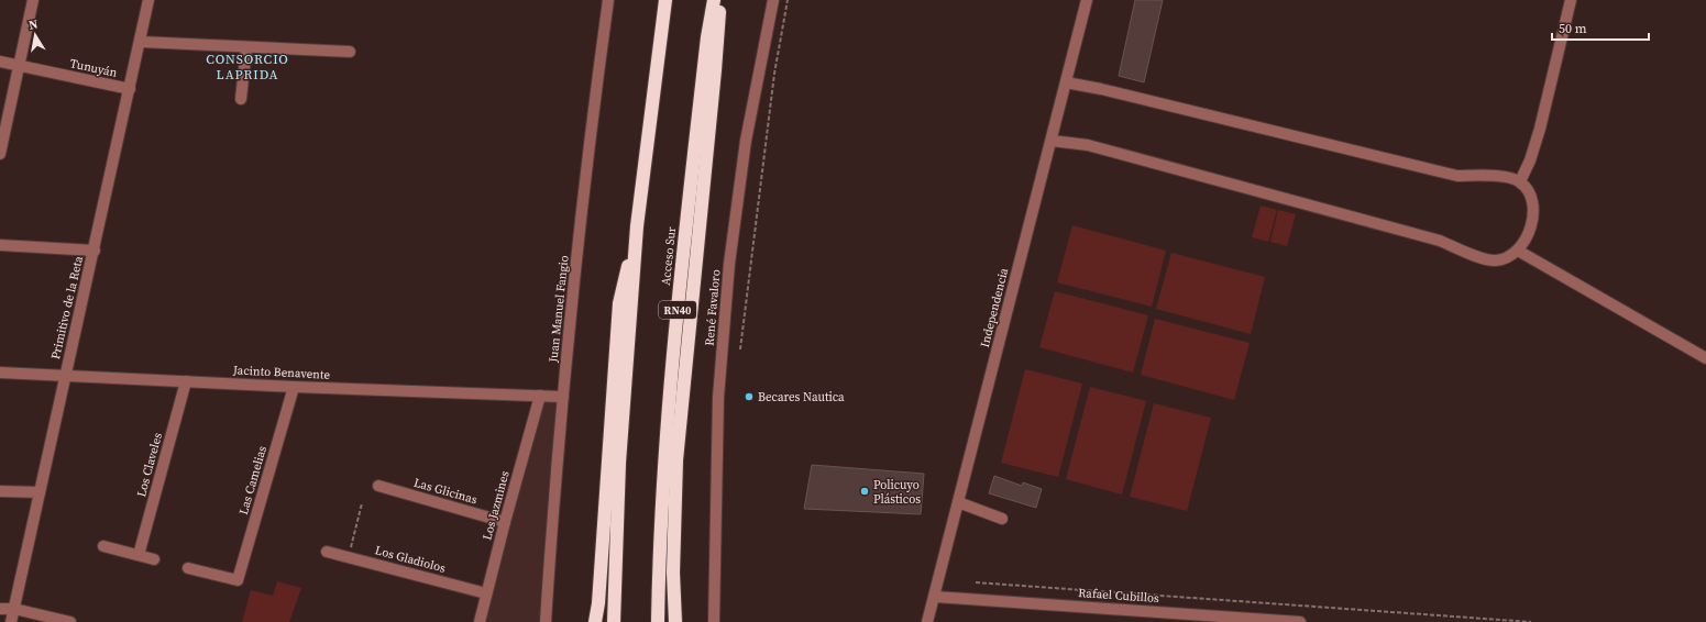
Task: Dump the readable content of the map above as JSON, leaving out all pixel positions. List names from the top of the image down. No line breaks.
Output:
{"streets":{"highway":["Acceso Sur","RN40"],"street":["Tunuyán","Primitivo de la Reta","René Favaloro","Independencia","Juan Manuel Fangio","Jacinto Benavente","Los Claveles","Las Camelias","Las Glicinas","Los Jazmines","Los Gladiolos","Rafael Cubillos"]},"crossings":[["Tunuyán","Primitivo de la Reta"],["Primitivo de la Reta","Jacinto Benavente"],["Independencia","Rafael Cubillos"],["Juan Manuel Fangio","Jacinto Benavente"],["Jacinto Benavente","Los Claveles"],["Jacinto Benavente","Las Camelias"],["Jacinto Benavente","Los Jazmines"],["Las Glicinas","Los Jazmines"],["Los Jazmines","Los Gladiolos"]],"districts":["CONSORCIO LAPRIDA"],"places":["Becares Nautica","Policuyo Plásticos"],"scale_bar":"50 m","north":"top"}
